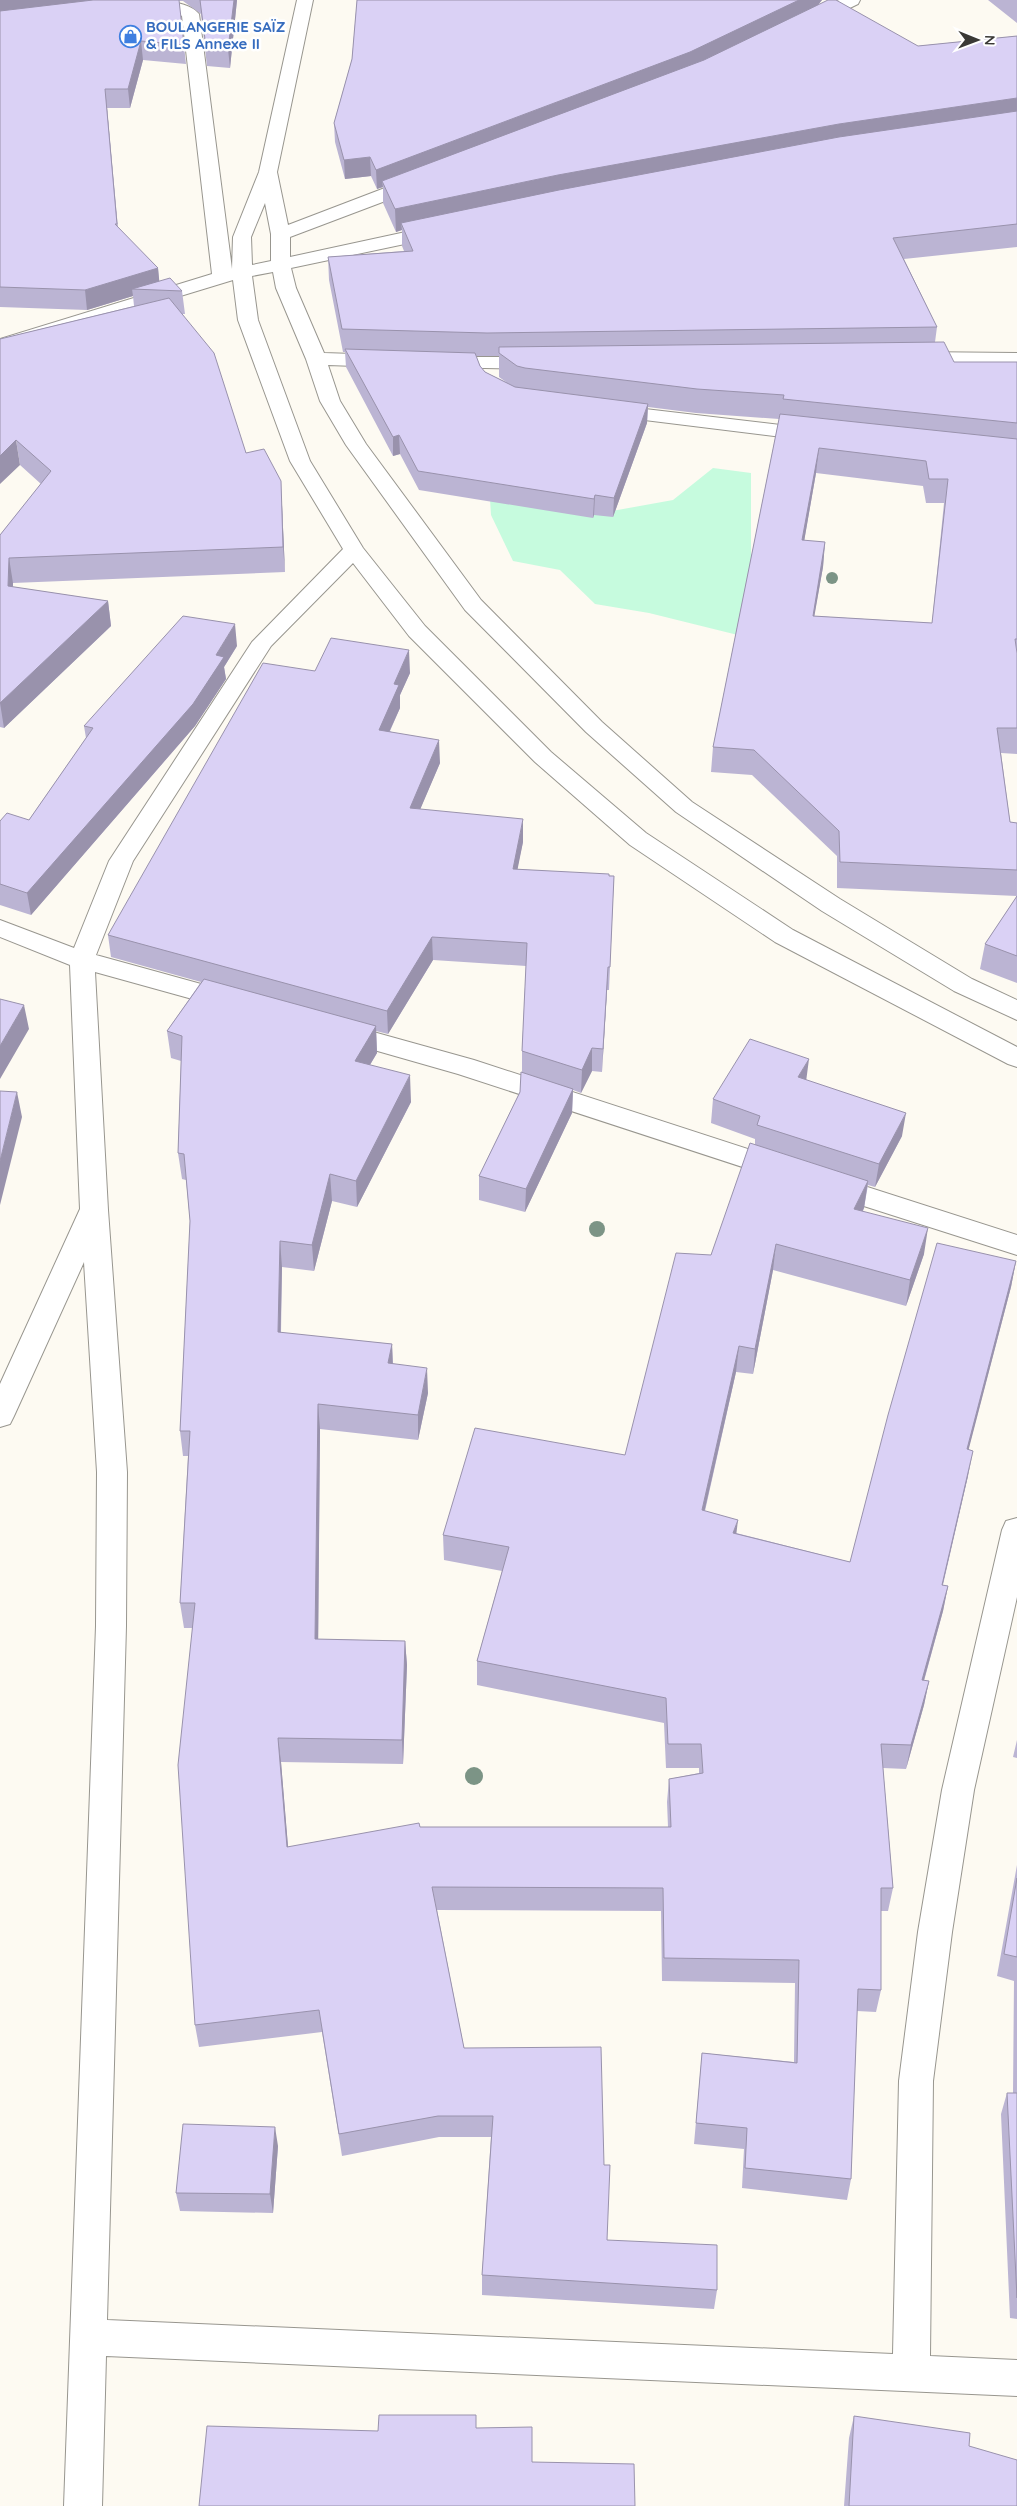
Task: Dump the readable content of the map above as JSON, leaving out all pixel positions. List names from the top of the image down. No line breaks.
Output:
{"places":{"shop":["BOULANGERIE SAÏZ & FILS Annexe II"]},"north":"right"}
